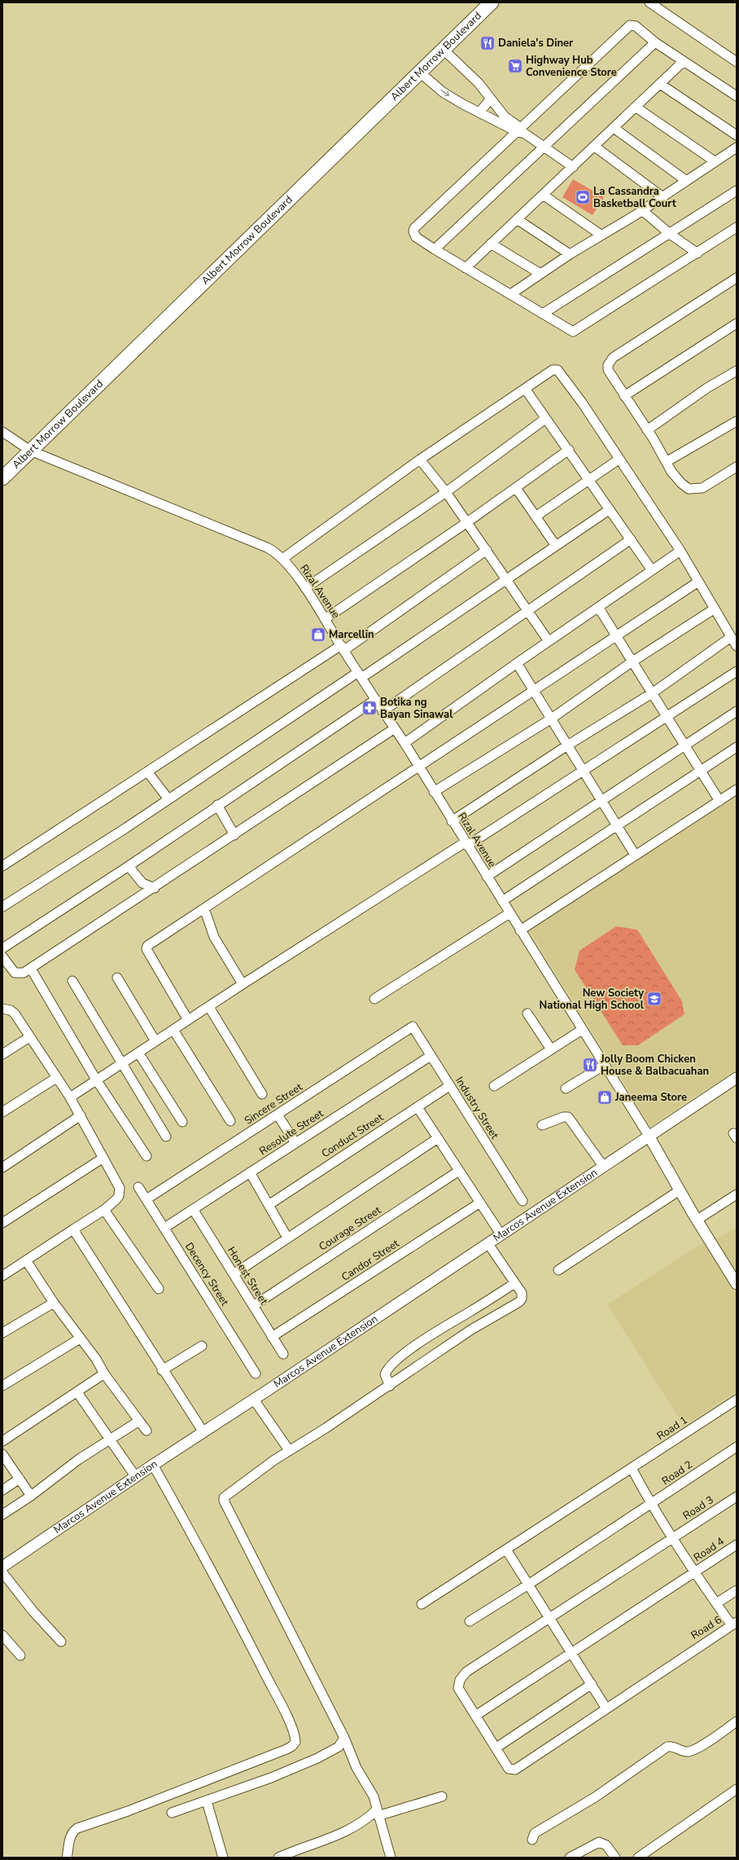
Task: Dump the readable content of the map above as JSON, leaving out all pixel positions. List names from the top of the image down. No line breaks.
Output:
{"streets":{"main road":["Albert Morrow Boulevard"],"street":["Rizal Avenue","Sincere Street","Industry Street","Resolute Street","Conduct Street","Marcos Avenue Extension","Courage Street","Candor Street","Decency Street","Honest Street","Road 1","Road 2","Road 3","Road 4","Road 6"]},"crossings":[["Albert Morrow Boulevard","Rizal Avenue"],["Rizal Avenue","Marcos Avenue Extension"],["Sincere Street","Industry Street"],["Sincere Street","Decency Street"],["Industry Street","Resolute Street"],["Industry Street","Conduct Street"],["Resolute Street","Decency Street"],["Resolute Street","Honest Street"],["Courage Street","Honest Street"],["Candor Street","Honest Street"],["Road 3","Road 4"],["Road 3","Road 6"],["Road 4","Road 6"]],"places":{"restaurant":["Daniela's Diner","Jolly Boom Chicken House & Balbacuahan"],"supermarket":["Highway Hub Convenience Store"],"sports":["La Cassandra Basketball Court"],"shop":["Marcellin","Janeema Store"],"pharmacy":["Botika ng Bayan Sinawal"],"school or university":["New Society National High School"]}}
